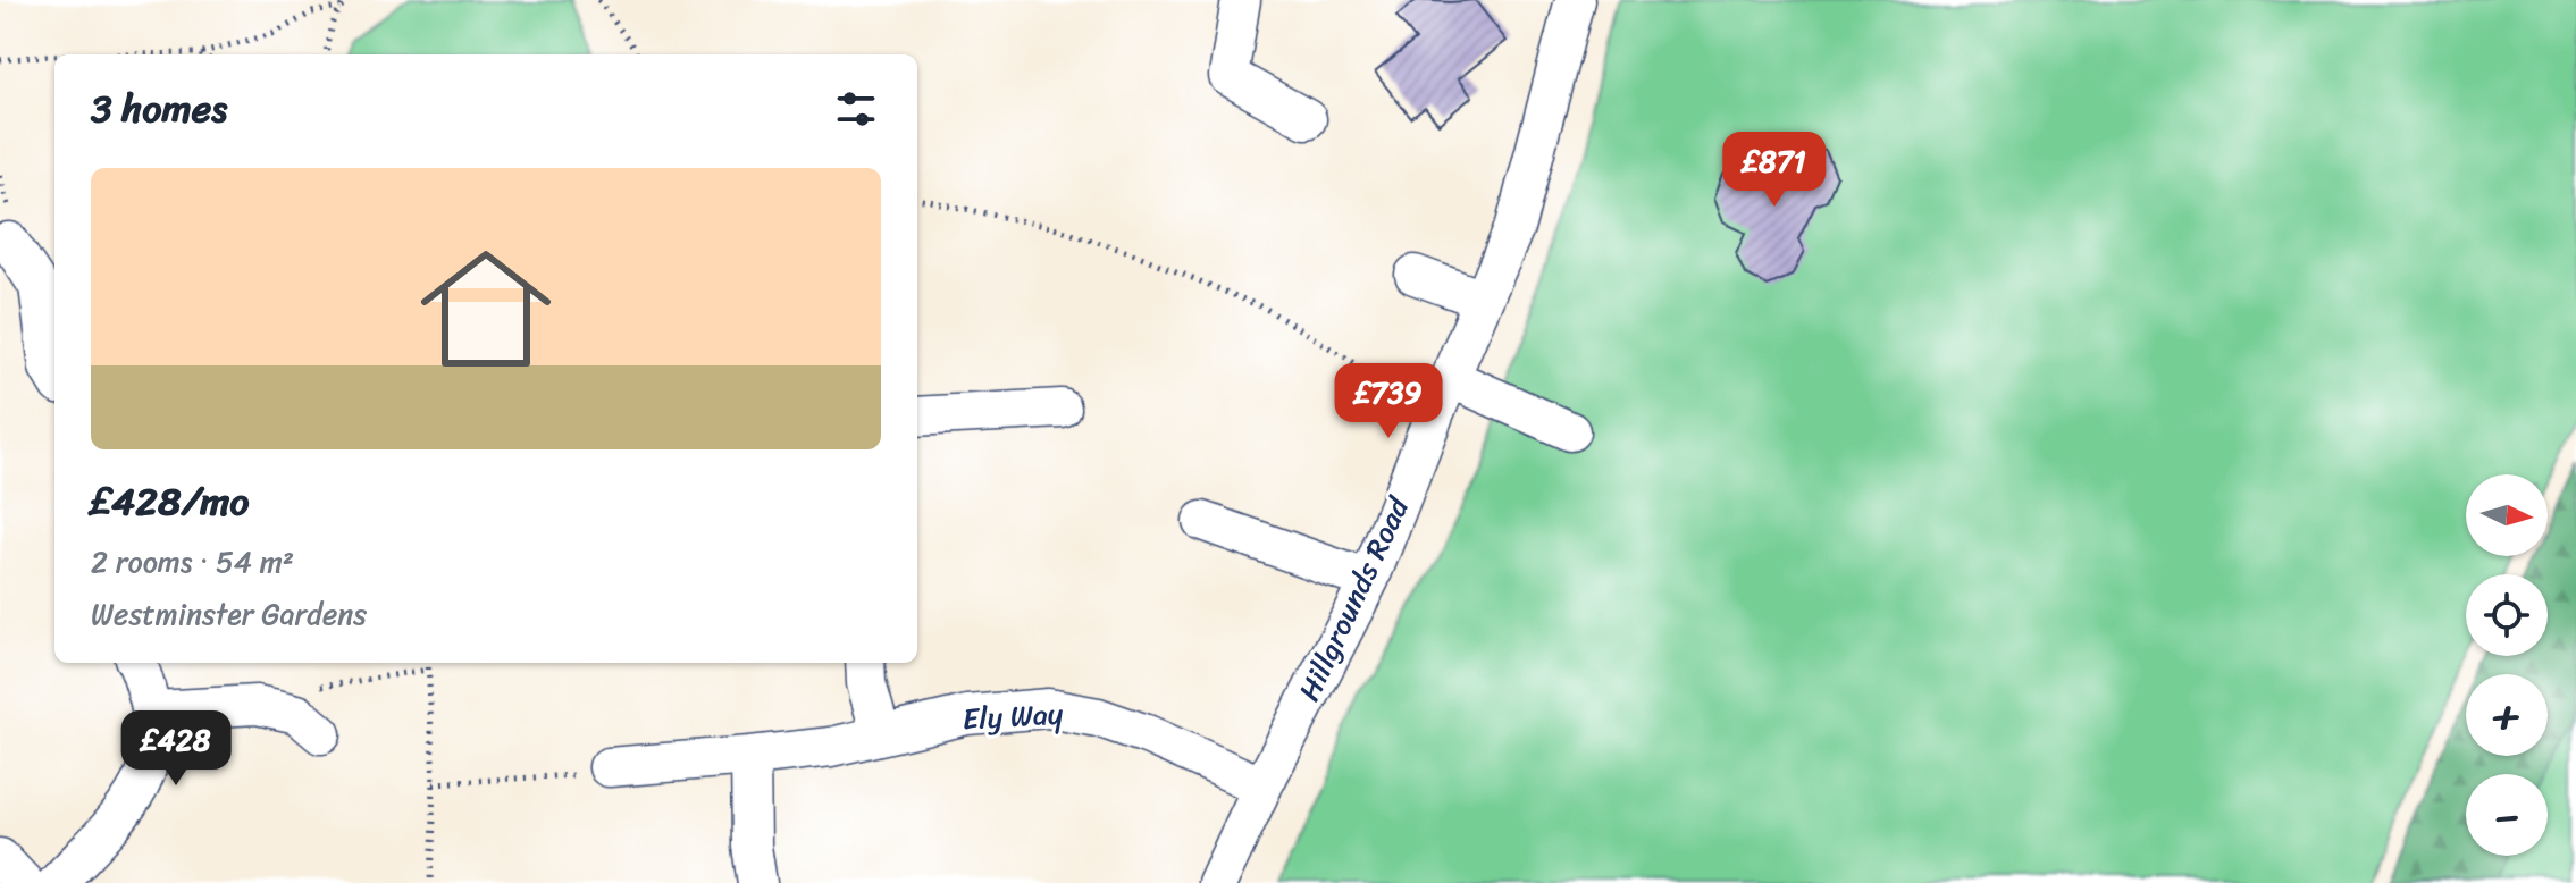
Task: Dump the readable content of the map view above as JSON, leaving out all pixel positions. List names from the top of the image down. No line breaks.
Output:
{"streets":{"street":["Hillgrounds Road","Ely Way"]},"crossings":[["Hillgrounds Road","Ely Way"]],"north":"right","page":{"heading":"3 homes","price":["£871","£739","£428"],"list":[{"name":"£428/mo","note":"2 rooms · 54 m² · Westminster Gardens"}],"map_buttons":["+","−"]}}
